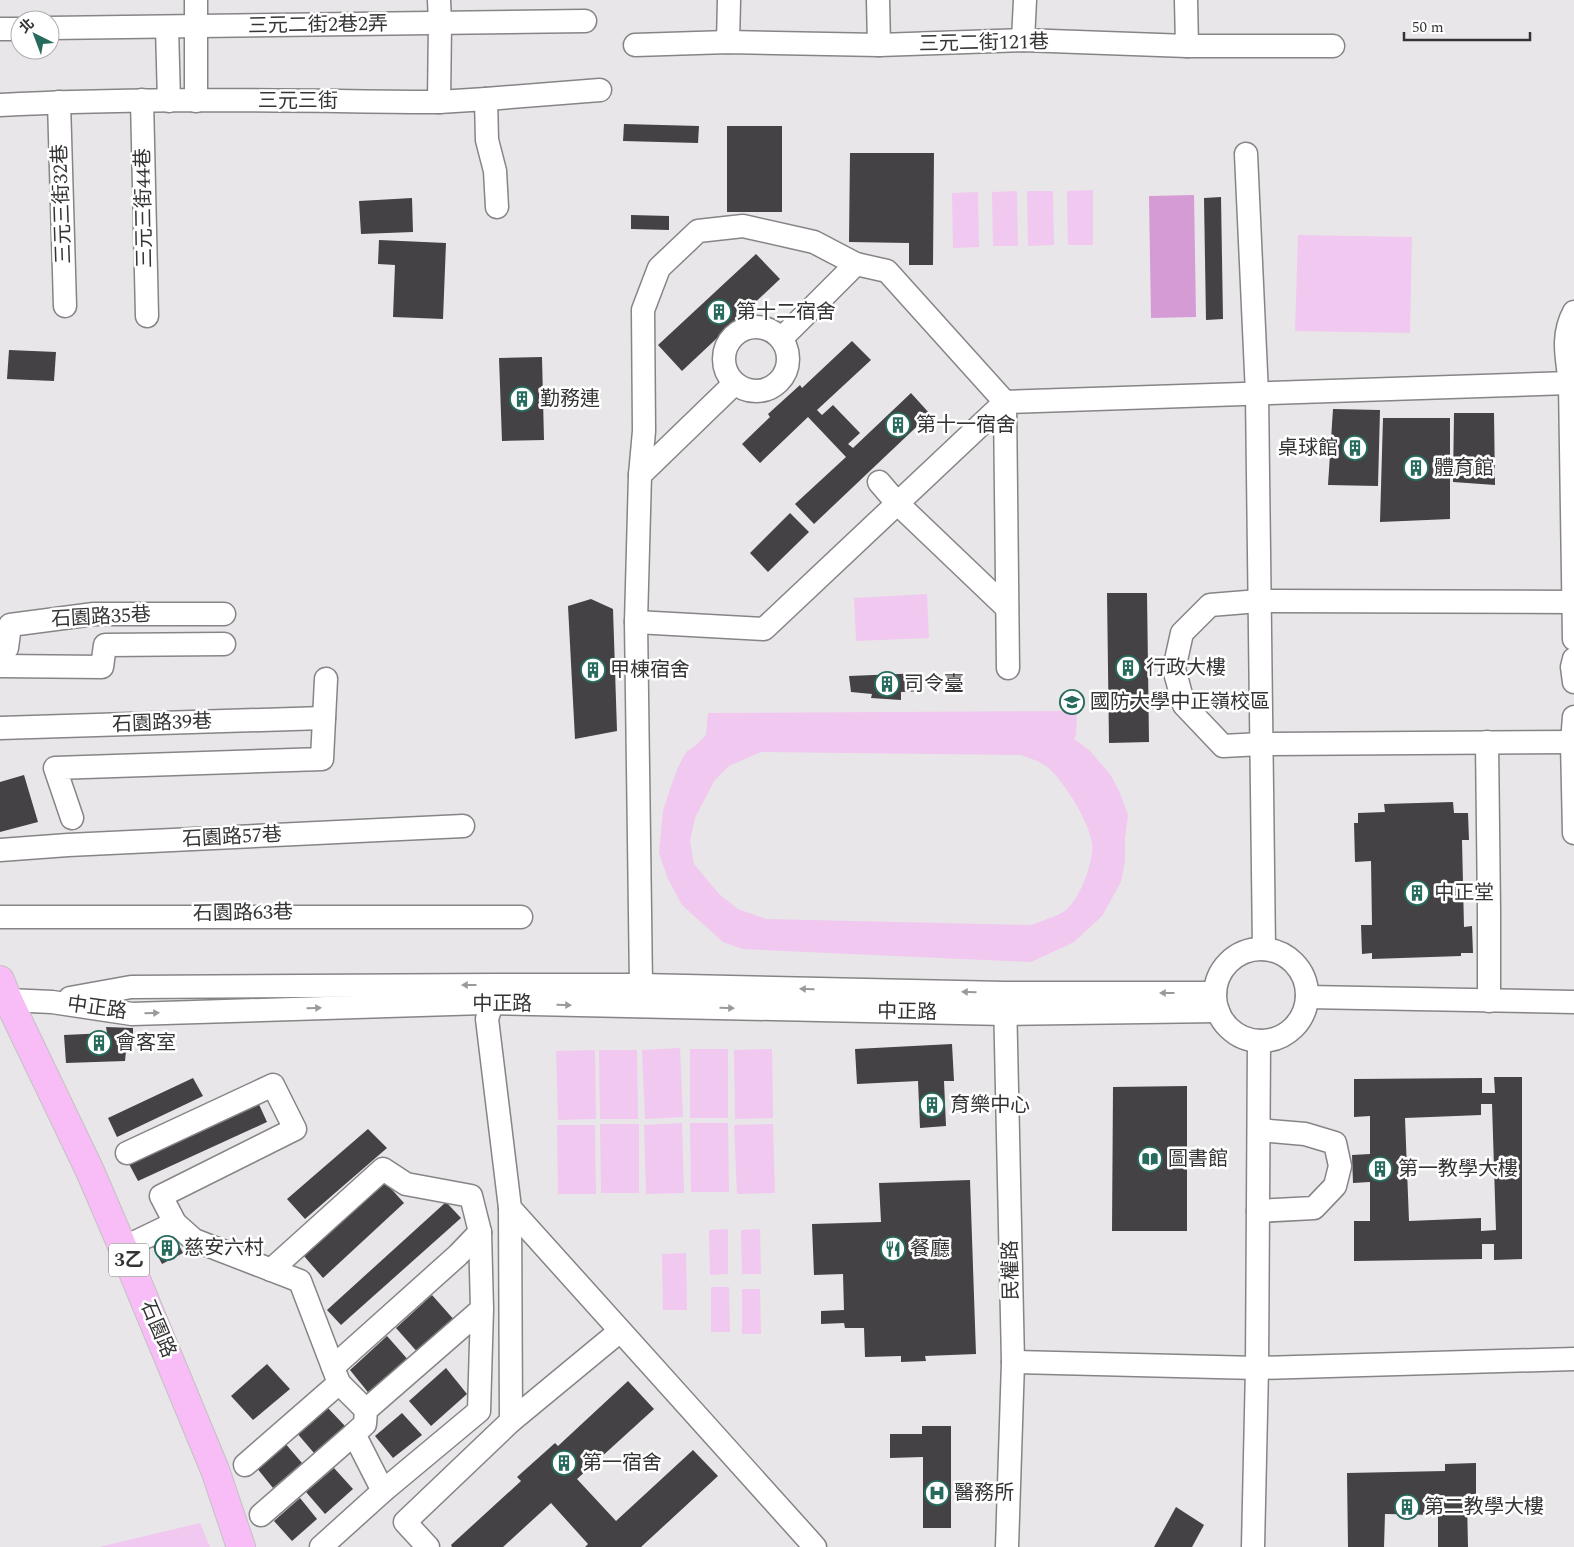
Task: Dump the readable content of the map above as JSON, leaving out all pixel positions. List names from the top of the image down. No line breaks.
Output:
{"streets":{"main road":["3乙","石園路"],"street":["三元二街2巷2弄","三元二街121巷","三元三街","三元三街32巷","三元三街44巷","石園路35巷","石園路39巷","石園路57巷","石園路63巷","中正路","民權路"]},"crossings":[["三元三街","三元三街32巷"],["三元三街","三元三街44巷"],["中正路","民權路"]],"places":{"building":["第十二宿舍","勤務連","第十一宿舍","桌球館","體育館","行政大樓","甲棟宿舍","司令臺","中正堂","會客室","育樂中心","第一教學大樓","慈安六村","第一宿舍","第二教學大樓"],"school or university":["國防大學中正嶺校區"],"library":["圖書館"],"restaurant":["餐廳"],"hospital":["醫務所"]},"scale_bar":"50 m","north":"top left"}
